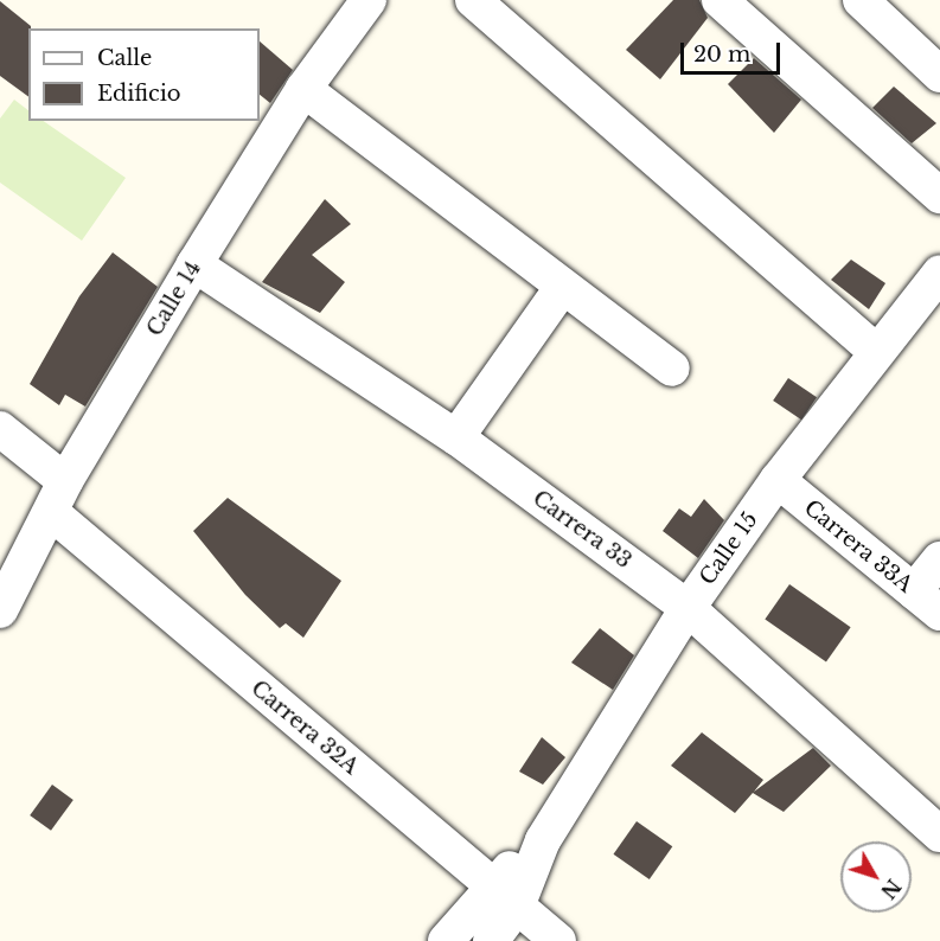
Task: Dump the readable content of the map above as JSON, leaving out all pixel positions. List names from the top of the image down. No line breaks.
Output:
{"streets":{"street":["Calle 14","Carrera 33","Carrera 33A","Calle 15","Carrera 32A"]},"crossings":[["Calle 14","Carrera 33"],["Calle 14","Carrera 32A"],["Carrera 33","Calle 15"],["Carrera 33A","Calle 15"],["Calle 15","Carrera 32A"]],"legend":["Calle","Edificio"],"scale_bar":"20 m","north":"bottom right"}
